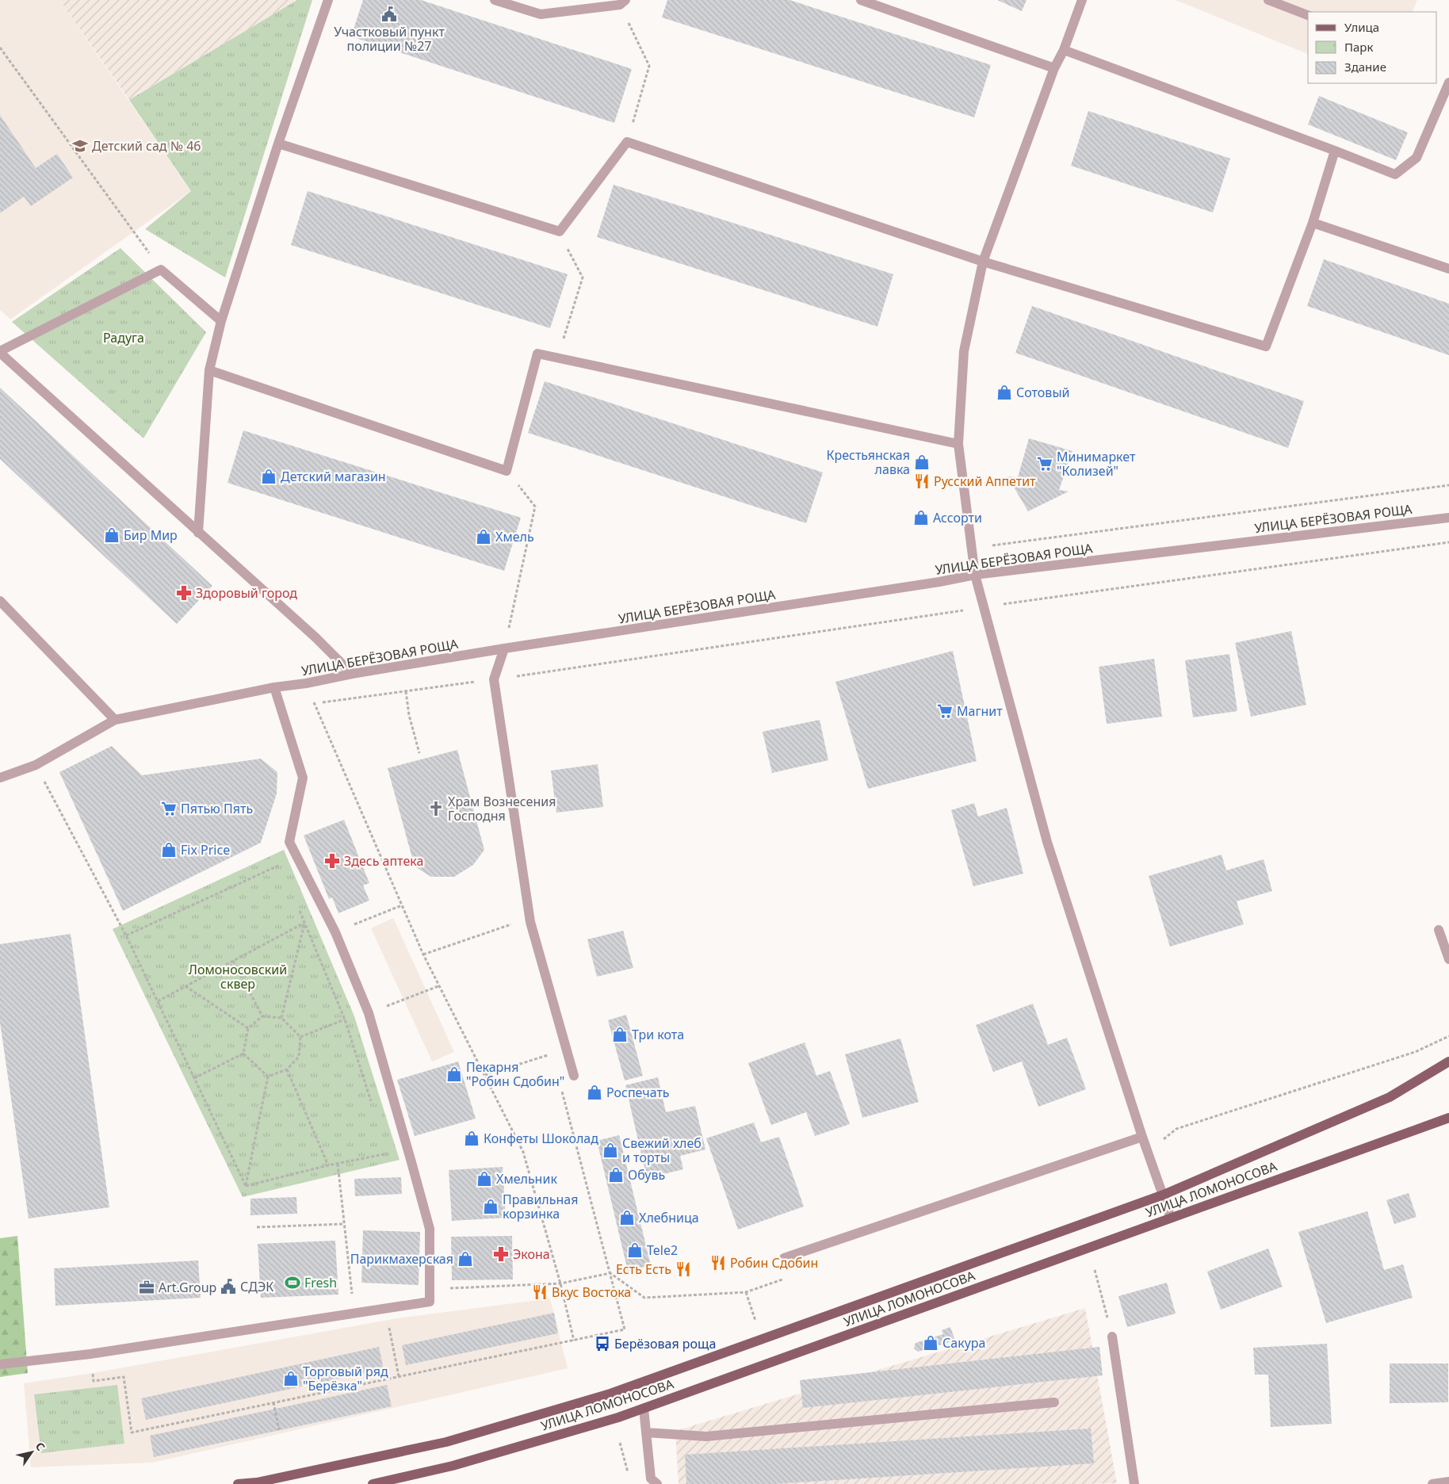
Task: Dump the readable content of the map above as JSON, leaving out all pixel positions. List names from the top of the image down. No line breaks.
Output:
{"streets":{"main road":["УЛИЦА ЛОМОНОСОВА"],"street":["УЛИЦА БЕРЁЗОВАЯ РОЩА"]},"parks":["Радуга","Ломоносовский сквер"],"places":{"public building":["Участковый пункт полиции №27","СДЭК"],"school or university":["Детский сад № 46"],"shop":["Сотовый","Крестьянская лавка","Детский магазин","Ассорти","Бир Мир","Хмель","Fix Price","Три кота","Пекарня \"Робин Сдобин\"","Роспечать","Конфеты Шоколад","Свежий хлеб и торты","Обувь","Хмельник","Правильная корзинка","Хлебница","Tele2","Парикмахерская","Сакура","Торговый ряд \"Берёзка\""],"supermarket":["Минимаркет \"Колизей\"","Магнит","Пятью Пять"],"restaurant":["Русский Аппетит","Робин Сдобин","Есть Есть","Вкус Востока"],"pharmacy":["Здоровый город","Здесь аптека","Экона"],"church":["Храм Вознесения Господня"],"sports":["Fresh"],"office":["Art.Group"],"bus stop":["Берёзовая роща"]},"legend":["Улица","Парк","Здание"],"north":"top right"}
